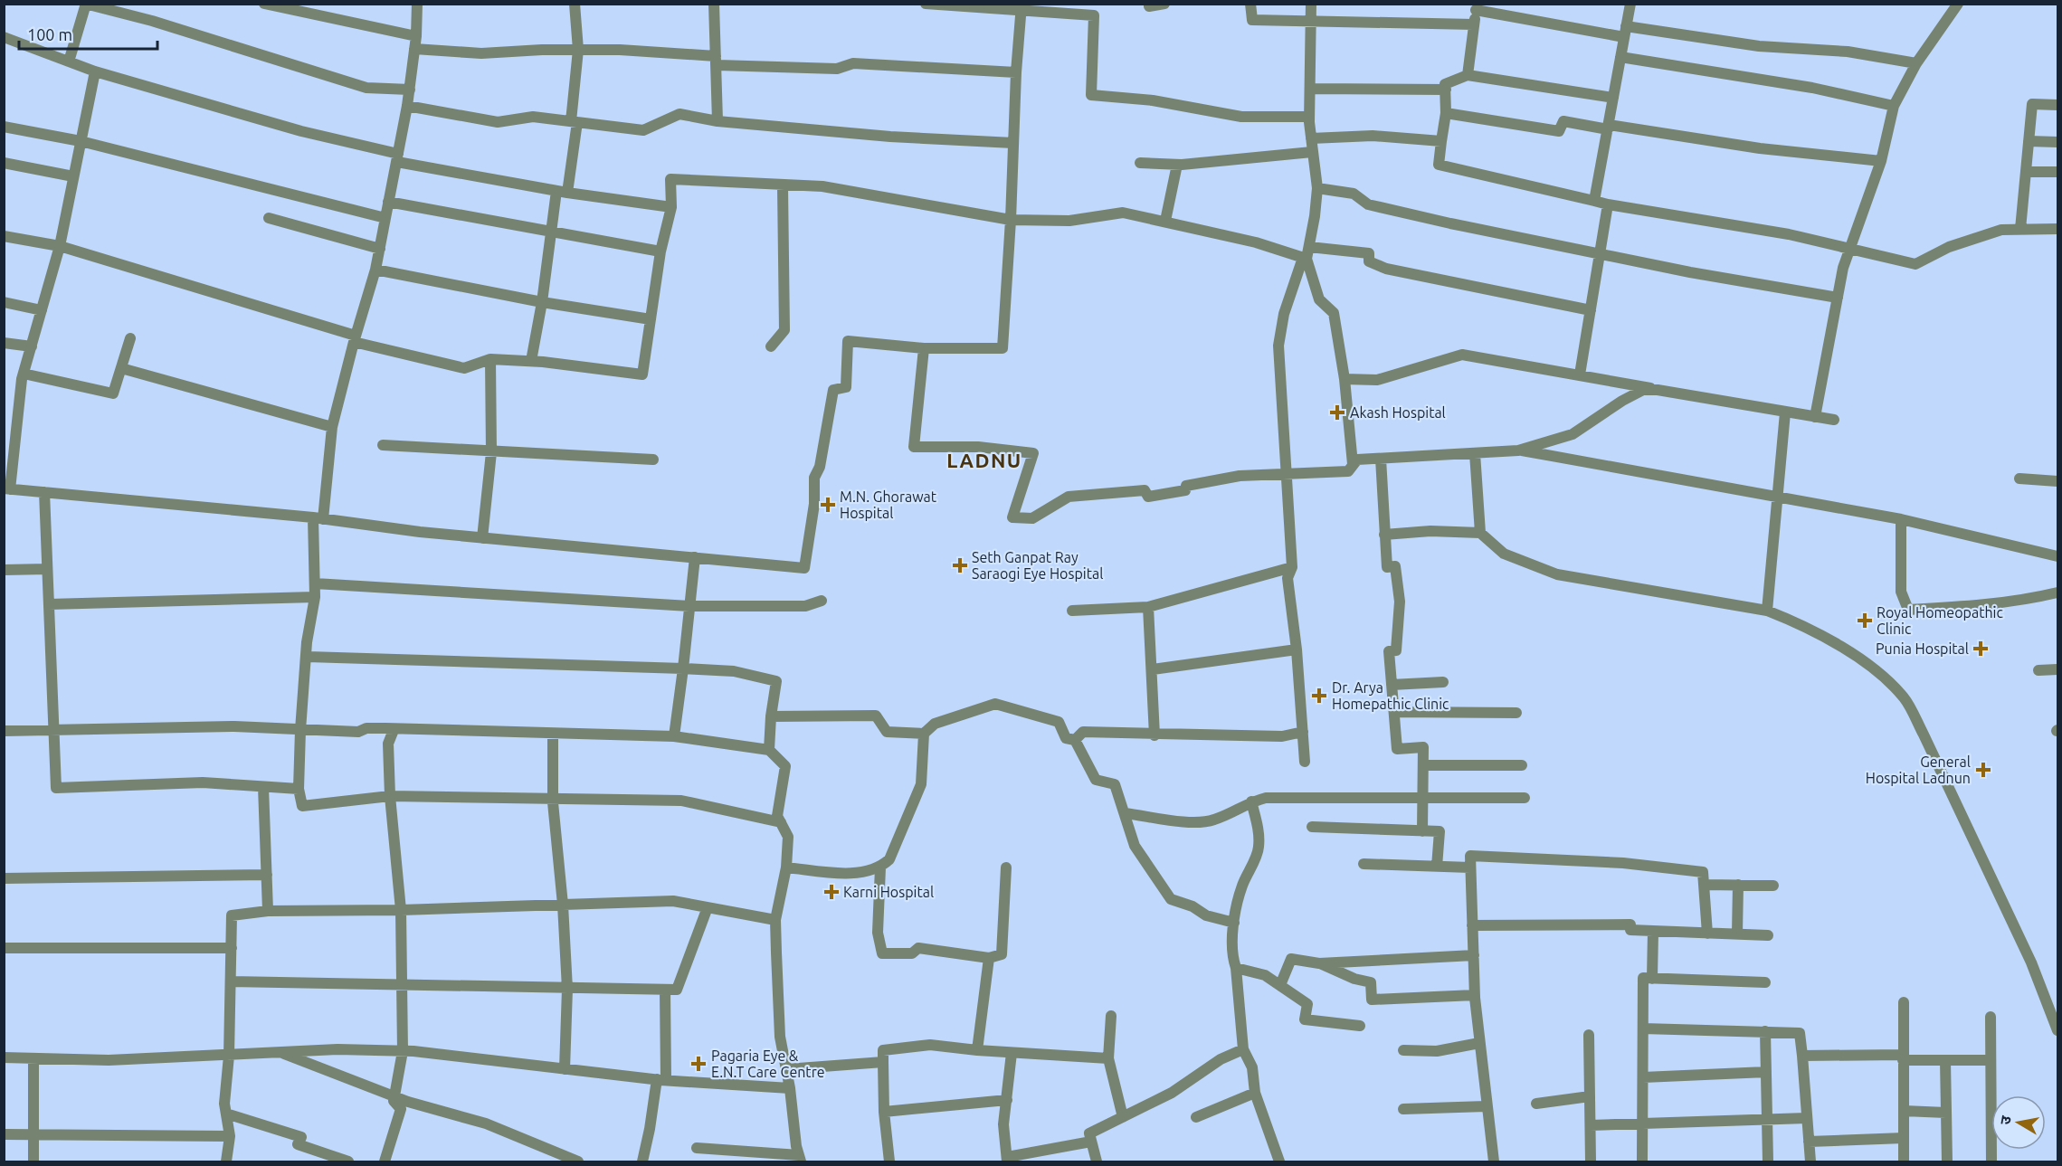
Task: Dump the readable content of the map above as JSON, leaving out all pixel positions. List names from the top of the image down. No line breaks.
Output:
{"districts":["LADNU"],"places":{"health":["Akash Hospital","M.N. Ghorawat Hospital","Seth Ganpat Ray Saraogi Eye Hospital","Royal Homeopathic Clinic","Punia Hospital","Dr. Arya Homepathic Clinic","General Hospital Ladnun","Karni Hospital","Pagaria Eye & E.N.T Care Centre"]},"scale_bar":"100 m","north":"left"}
